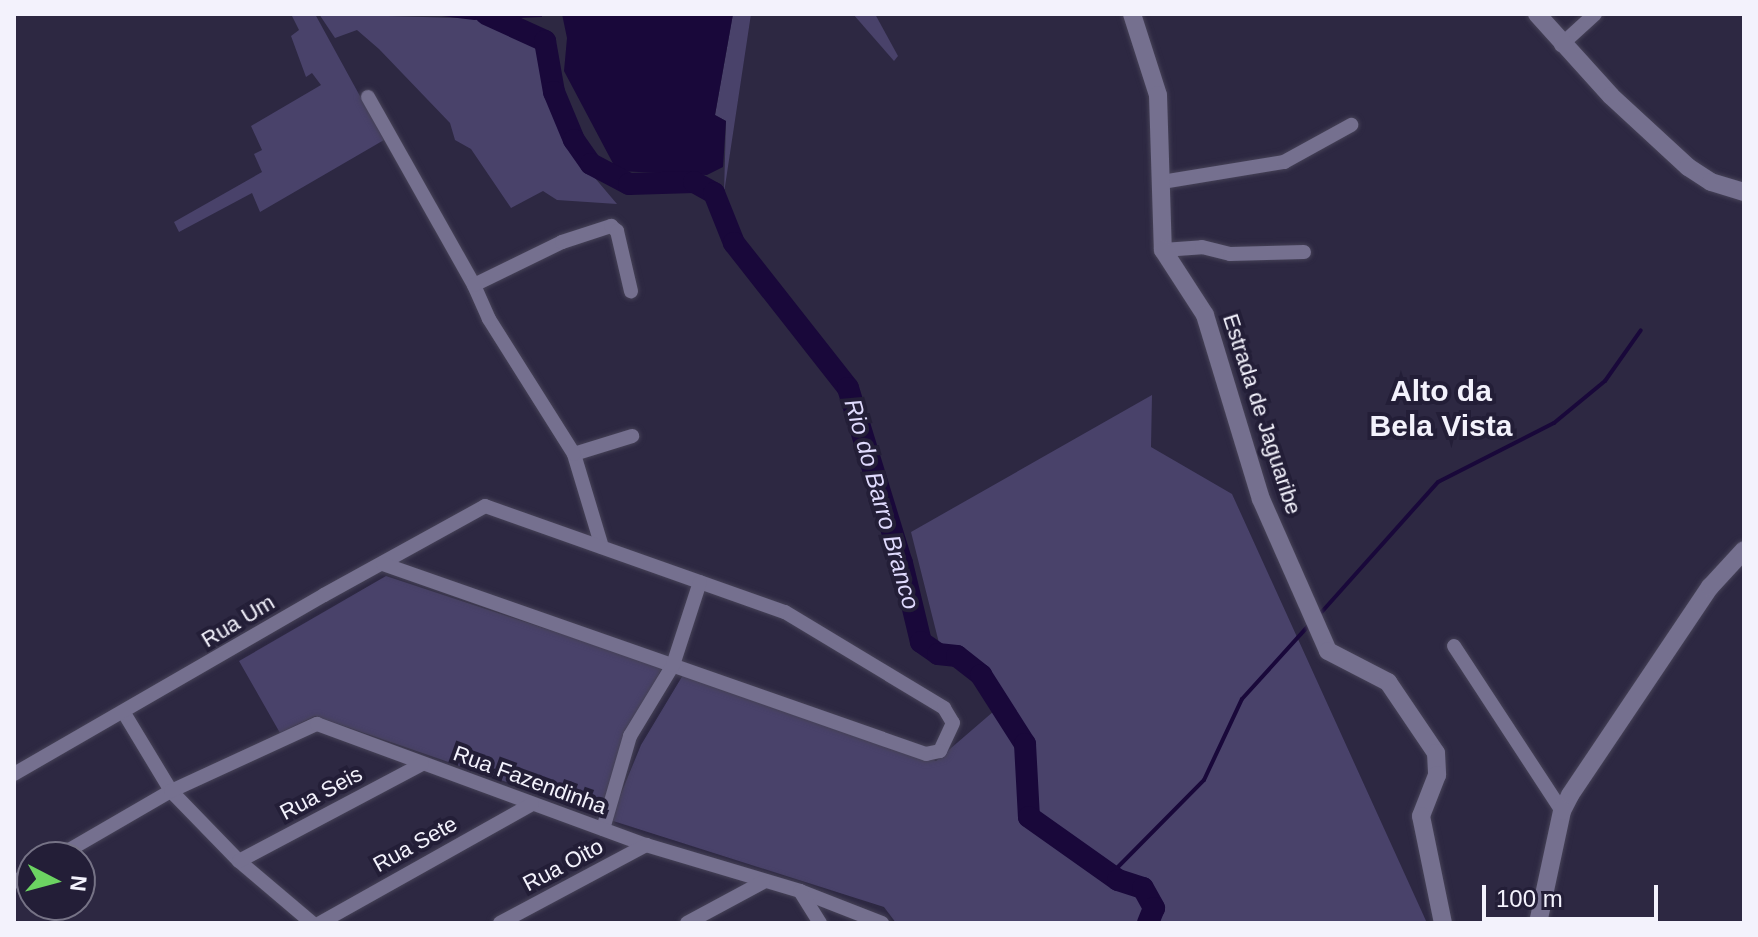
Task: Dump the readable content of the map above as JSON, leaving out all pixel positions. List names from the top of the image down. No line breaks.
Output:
{"streets":{"street":["Estrada de Jaguaribe","Rua Um","Rua Fazendinha","Rua Seis","Rua Sete","Rua Oito"]},"crossings":[["Rua Fazendinha","Rua Seis"],["Rua Fazendinha","Rua Sete"],["Rua Fazendinha","Rua Oito"]],"districts":["Alto da Bela Vista"],"water":["Rio do Barro Branco"],"scale_bar":"100 m","north":"right"}
